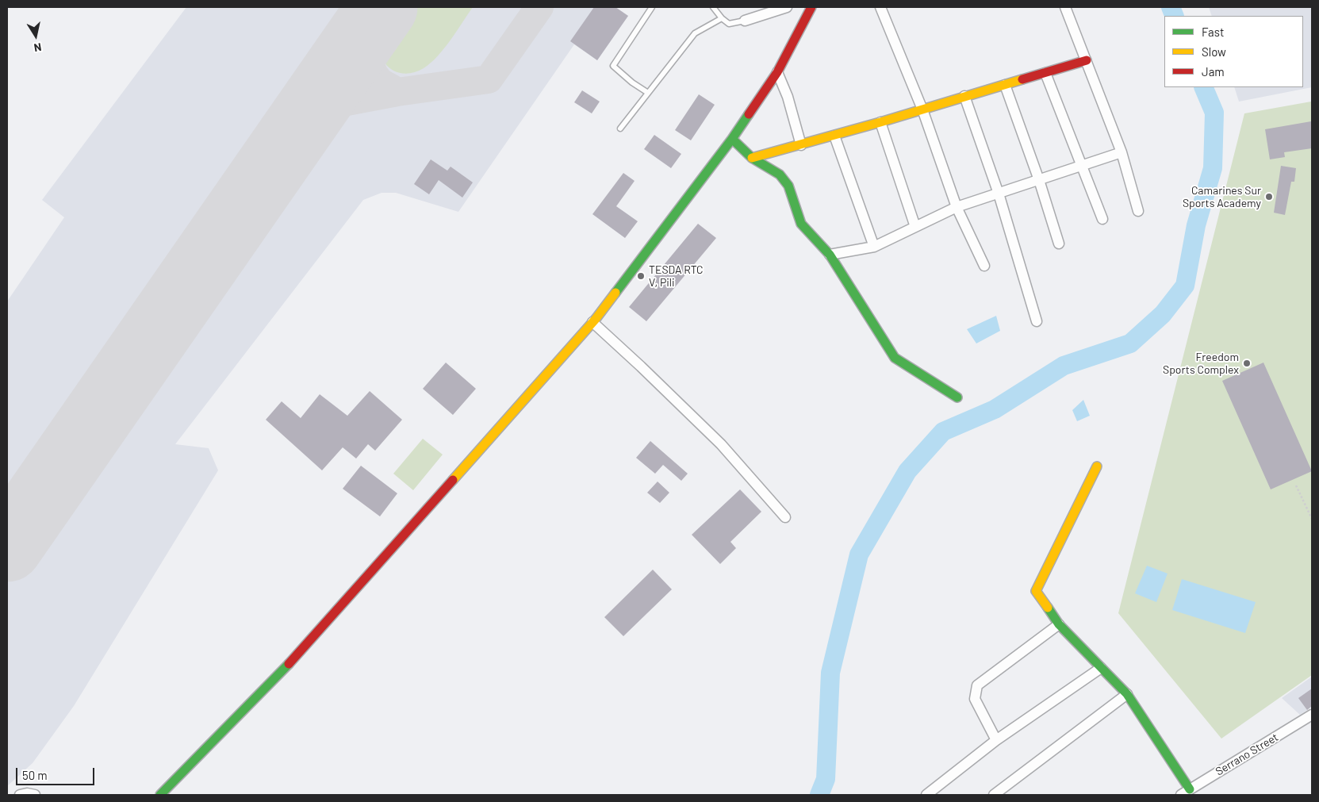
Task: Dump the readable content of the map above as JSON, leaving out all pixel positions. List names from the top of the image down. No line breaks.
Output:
{"streets":{"street":["Serrano Street"]},"places":["Camarines Sur Sports Academy","TESDA RTC V, Pili","Freedom Sports Complex"],"legend":["Fast","Slow","Jam"],"scale_bar":"50 m","north":"bottom"}
